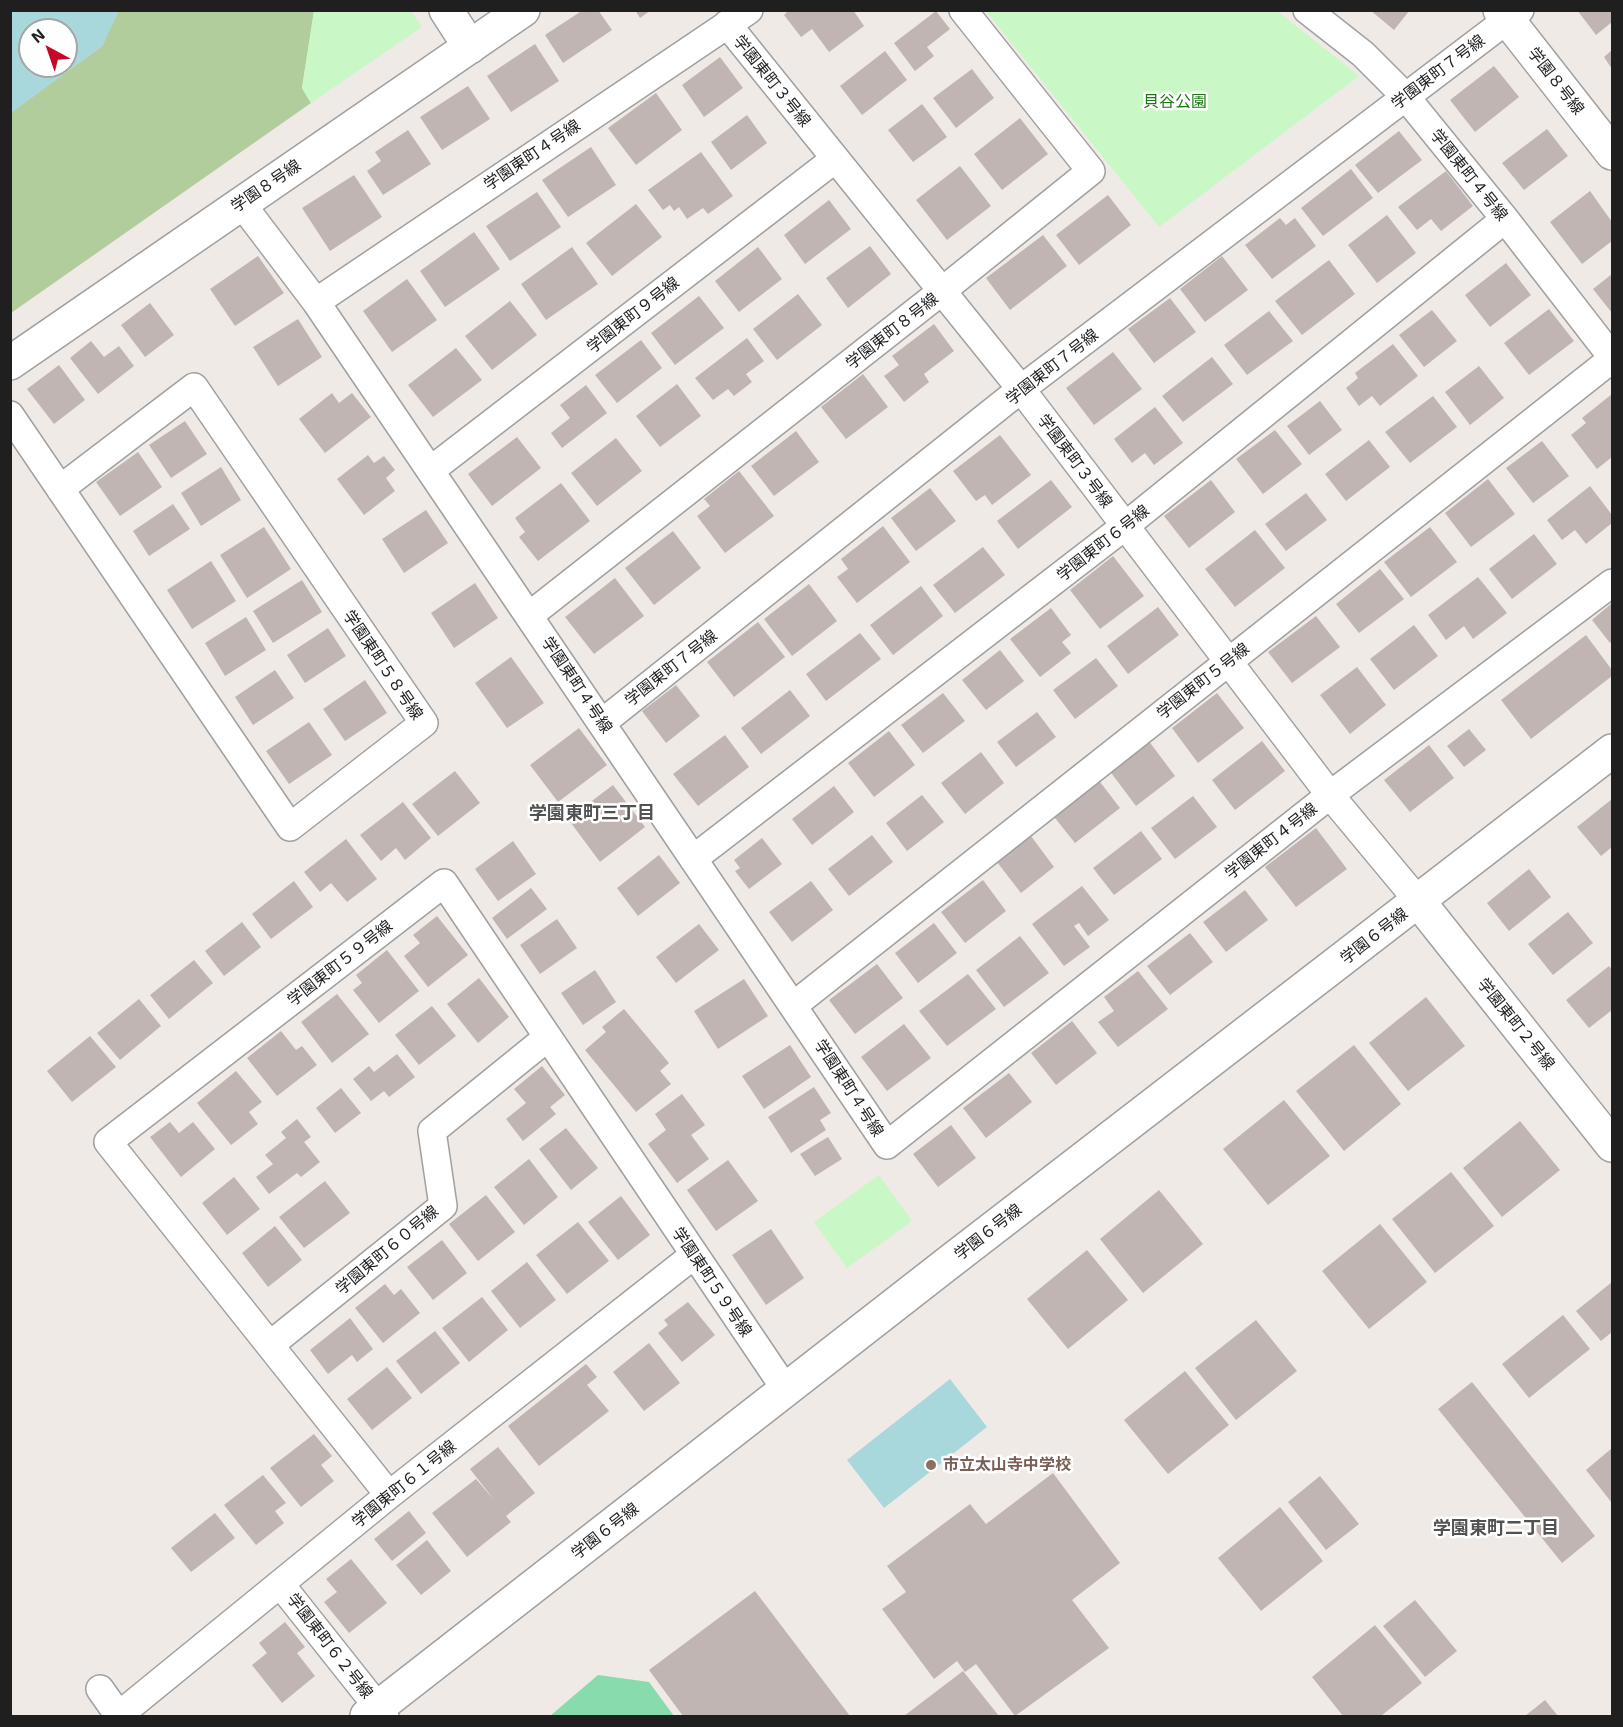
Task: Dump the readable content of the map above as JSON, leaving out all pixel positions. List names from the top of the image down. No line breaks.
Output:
{"streets":{"street":["学園東町７号線","学園東町３号線","学園８号線","学園東町４号線","学園東町９号線","学園東町８号線","学園東町６号線","学園東町５８号線","学園東町５号線","学園６号線","学園東町５９号線","学園東町２号線","学園東町６０号線","学園東町６１号線","学園東町６２号線"]},"crossings":[["学園東町７号線","学園東町３号線"],["学園東町７号線","学園８号線"],["学園東町７号線","学園東町４号線"],["学園東町３号線","学園東町４号線"],["学園東町３号線","学園東町９号線"],["学園東町３号線","学園東町８号線"],["学園東町３号線","学園東町６号線"],["学園東町３号線","学園東町５号線"],["学園東町３号線","学園６号線"],["学園東町３号線","学園東町２号線"],["学園８号線","学園東町４号線"],["学園東町４号線","学園東町９号線"],["学園東町４号線","学園東町８号線"],["学園東町４号線","学園東町６号線"],["学園東町４号線","学園東町５号線"],["学園６号線","学園東町５９号線"],["学園６号線","学園東町２号線"],["学園６号線","学園東町６２号線"],["学園東町５９号線","学園東町６０号線"],["学園東町５９号線","学園東町６１号線"],["学園東町６１号線","学園東町６２号線"]],"districts":["学園東町三丁目","学園東町二丁目"],"parks":["貝谷公園"],"places":["市立太山寺中学校"],"north":"top left"}
